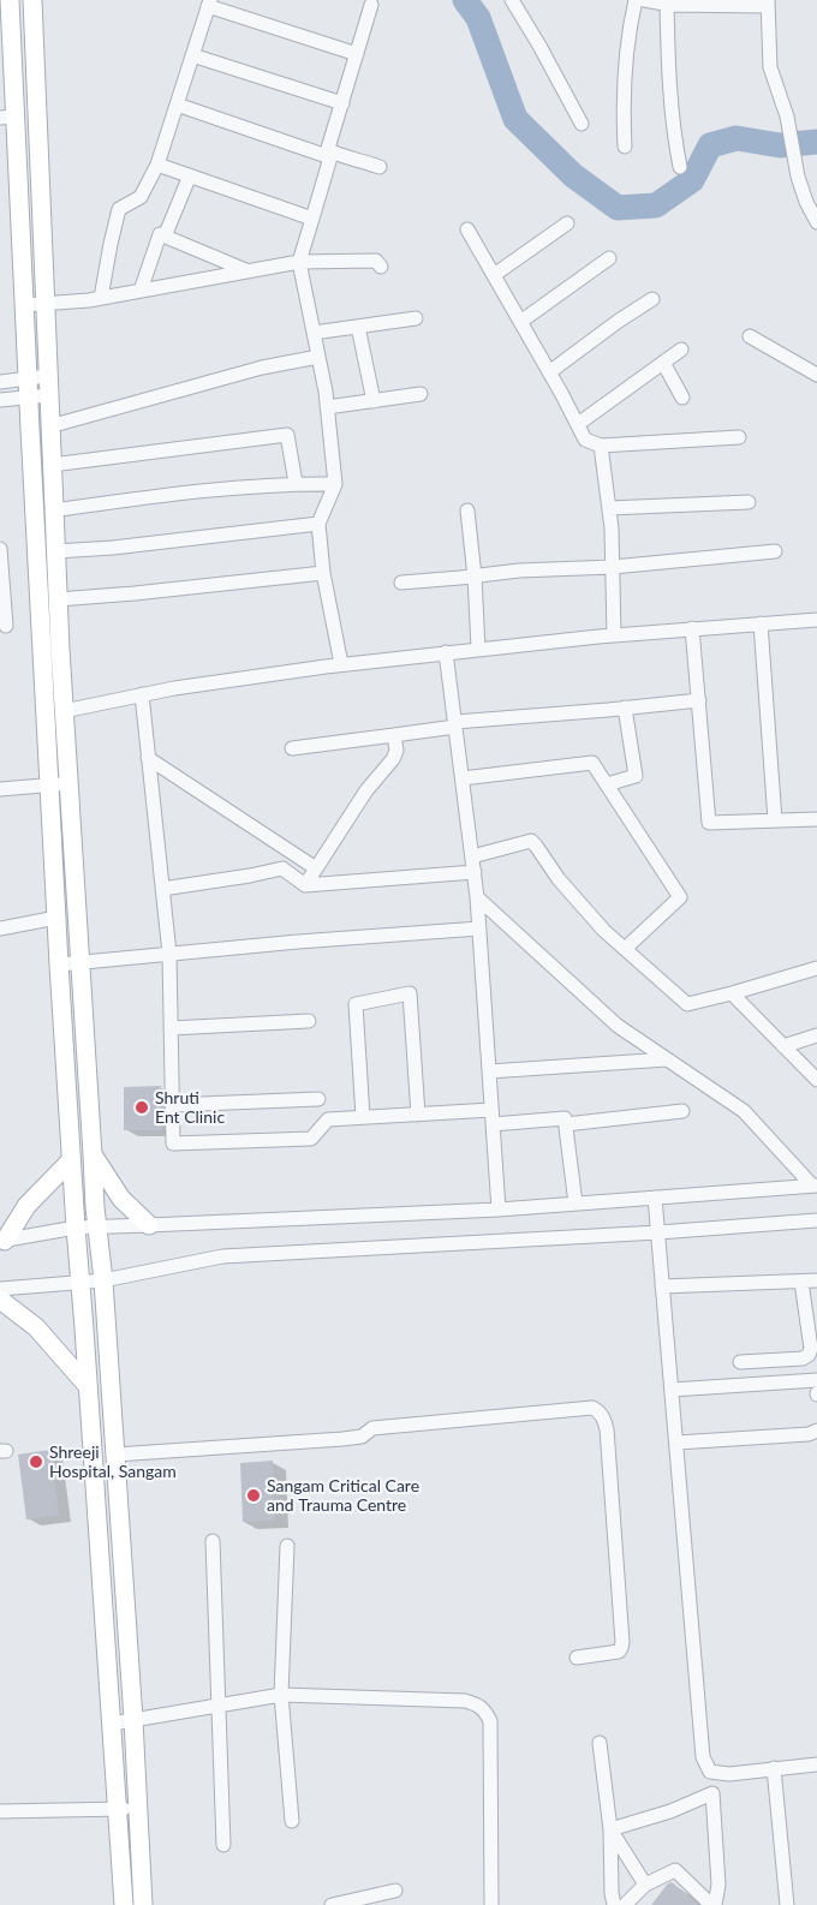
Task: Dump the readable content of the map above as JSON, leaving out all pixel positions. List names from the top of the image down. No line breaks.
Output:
{"places":["Shruti Ent Clinic","Shreeji Hospital, Sangam","Sangam Critical Care and Trauma Centre"]}
